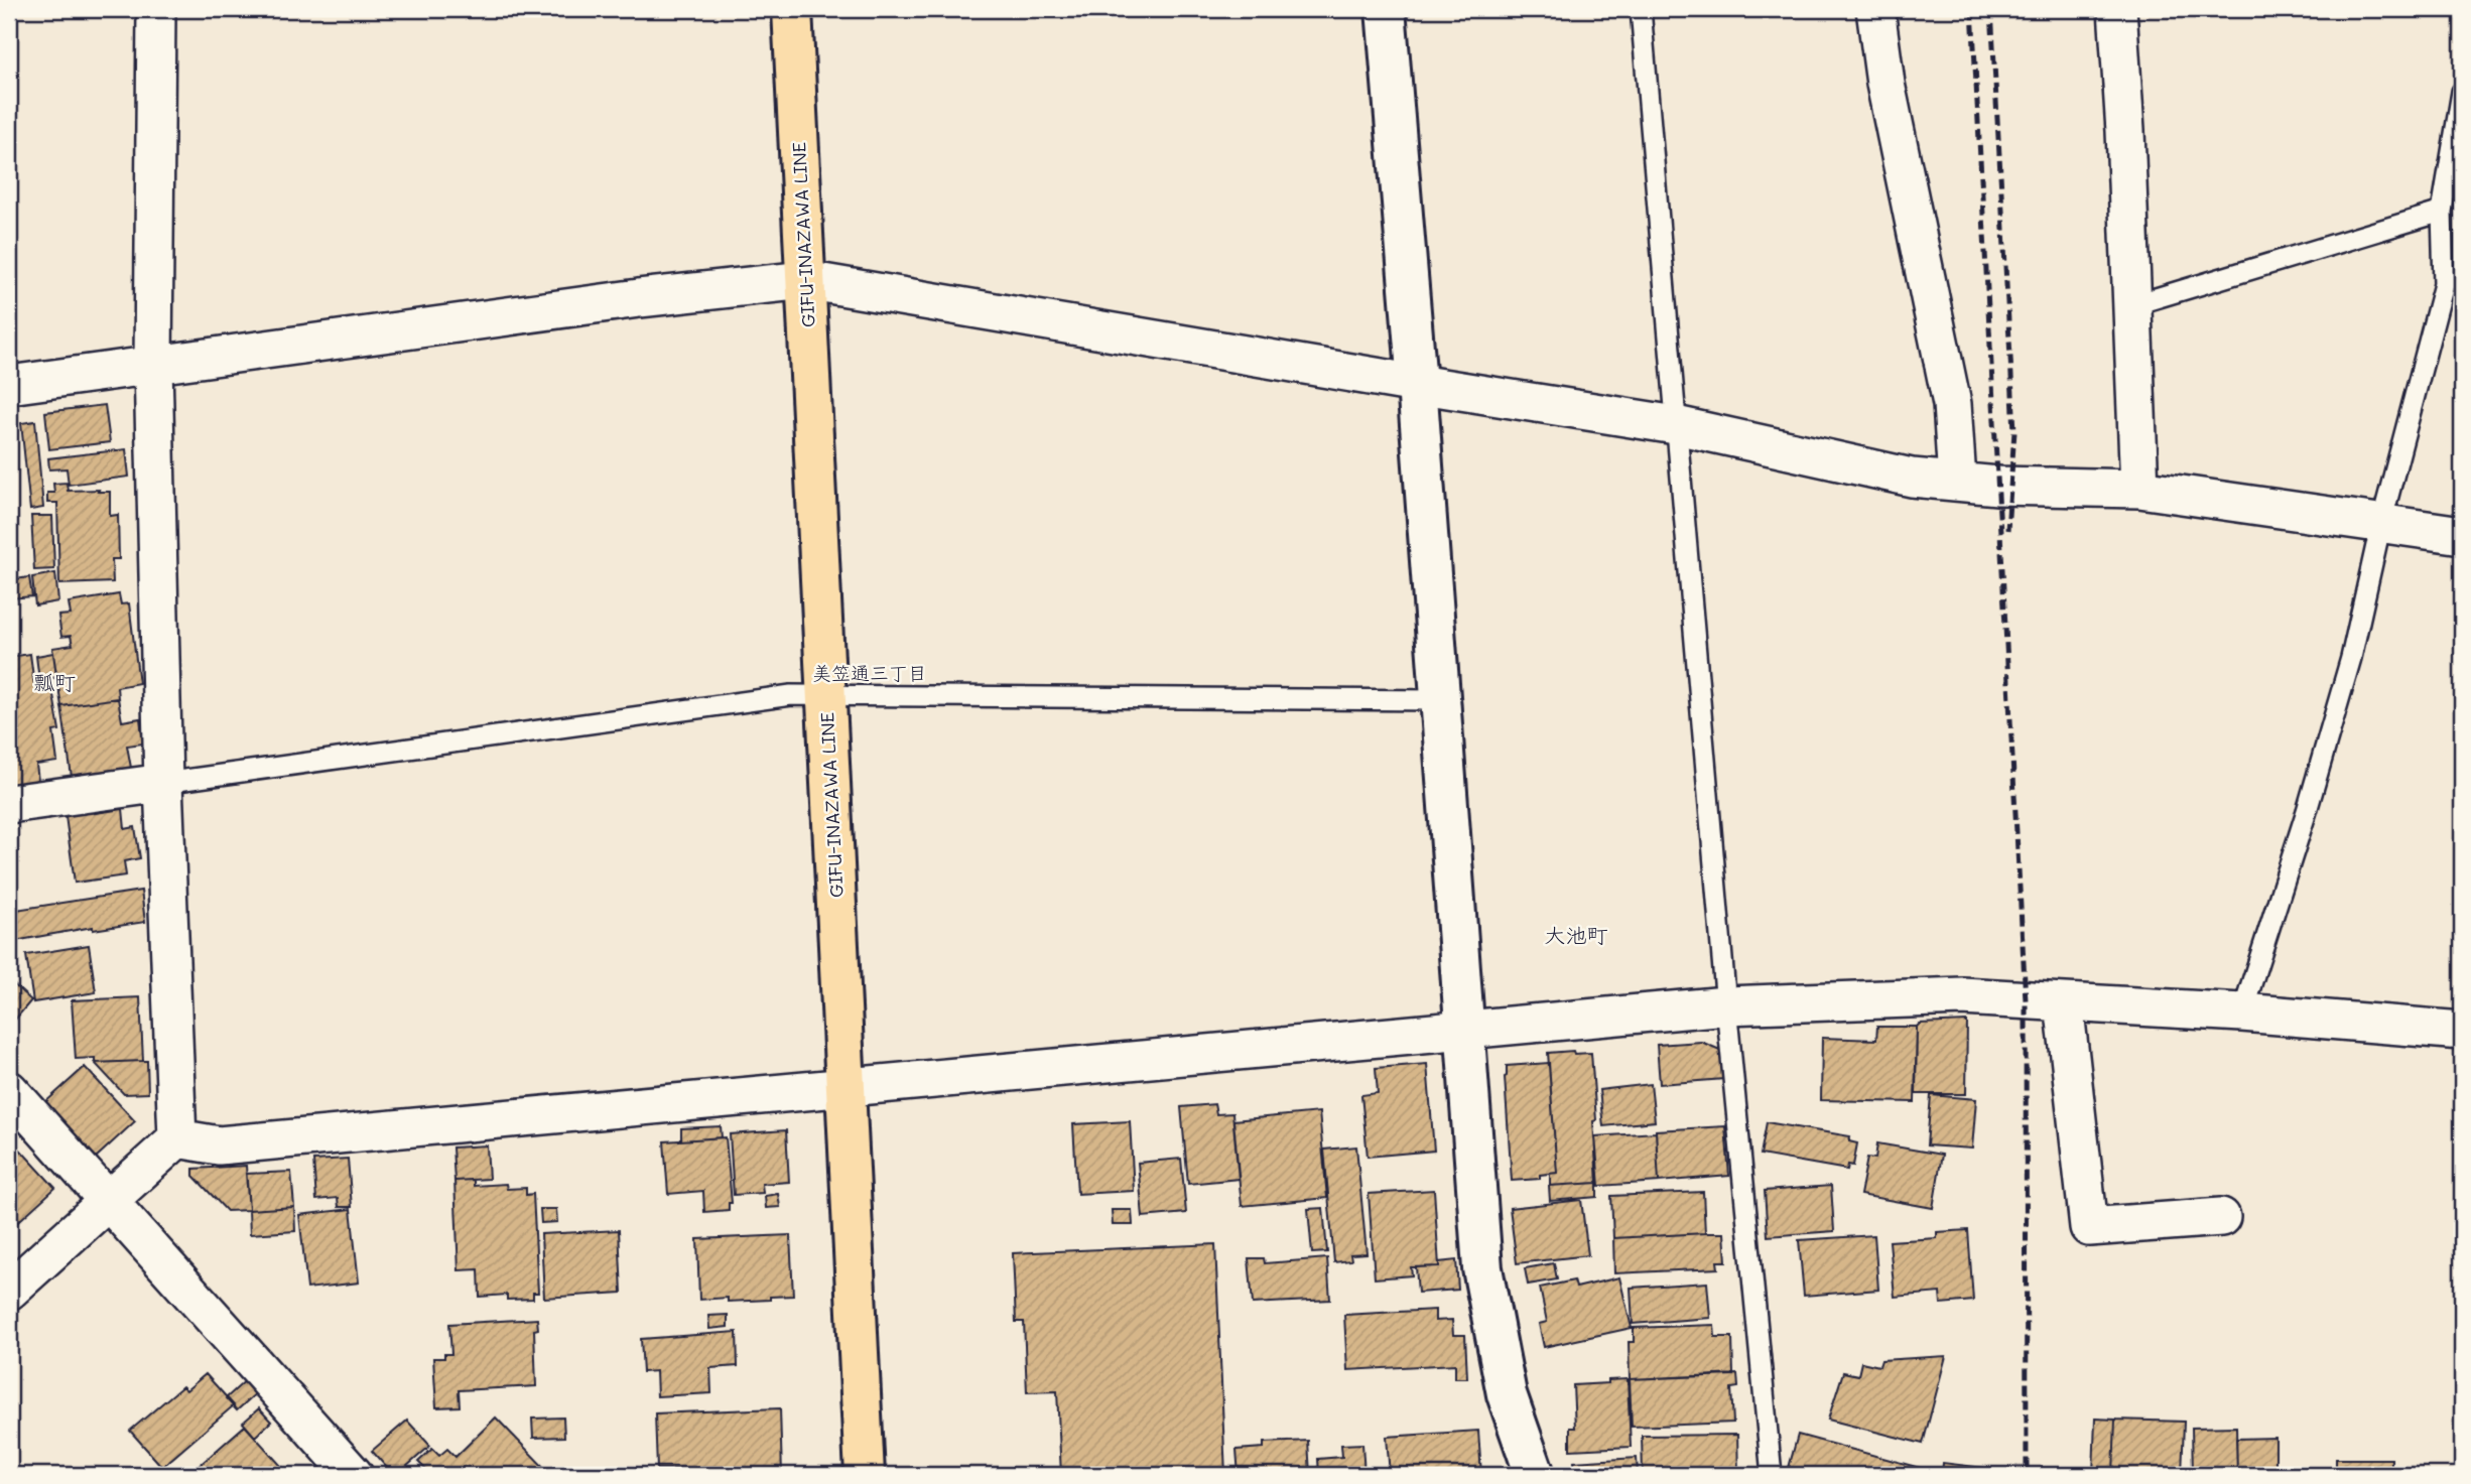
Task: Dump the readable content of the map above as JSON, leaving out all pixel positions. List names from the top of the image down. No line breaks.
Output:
{"streets":{"main road":["GIFU-INAZAWA LINE"]},"districts":["美笠通三丁目","瓢町","大池町"]}
